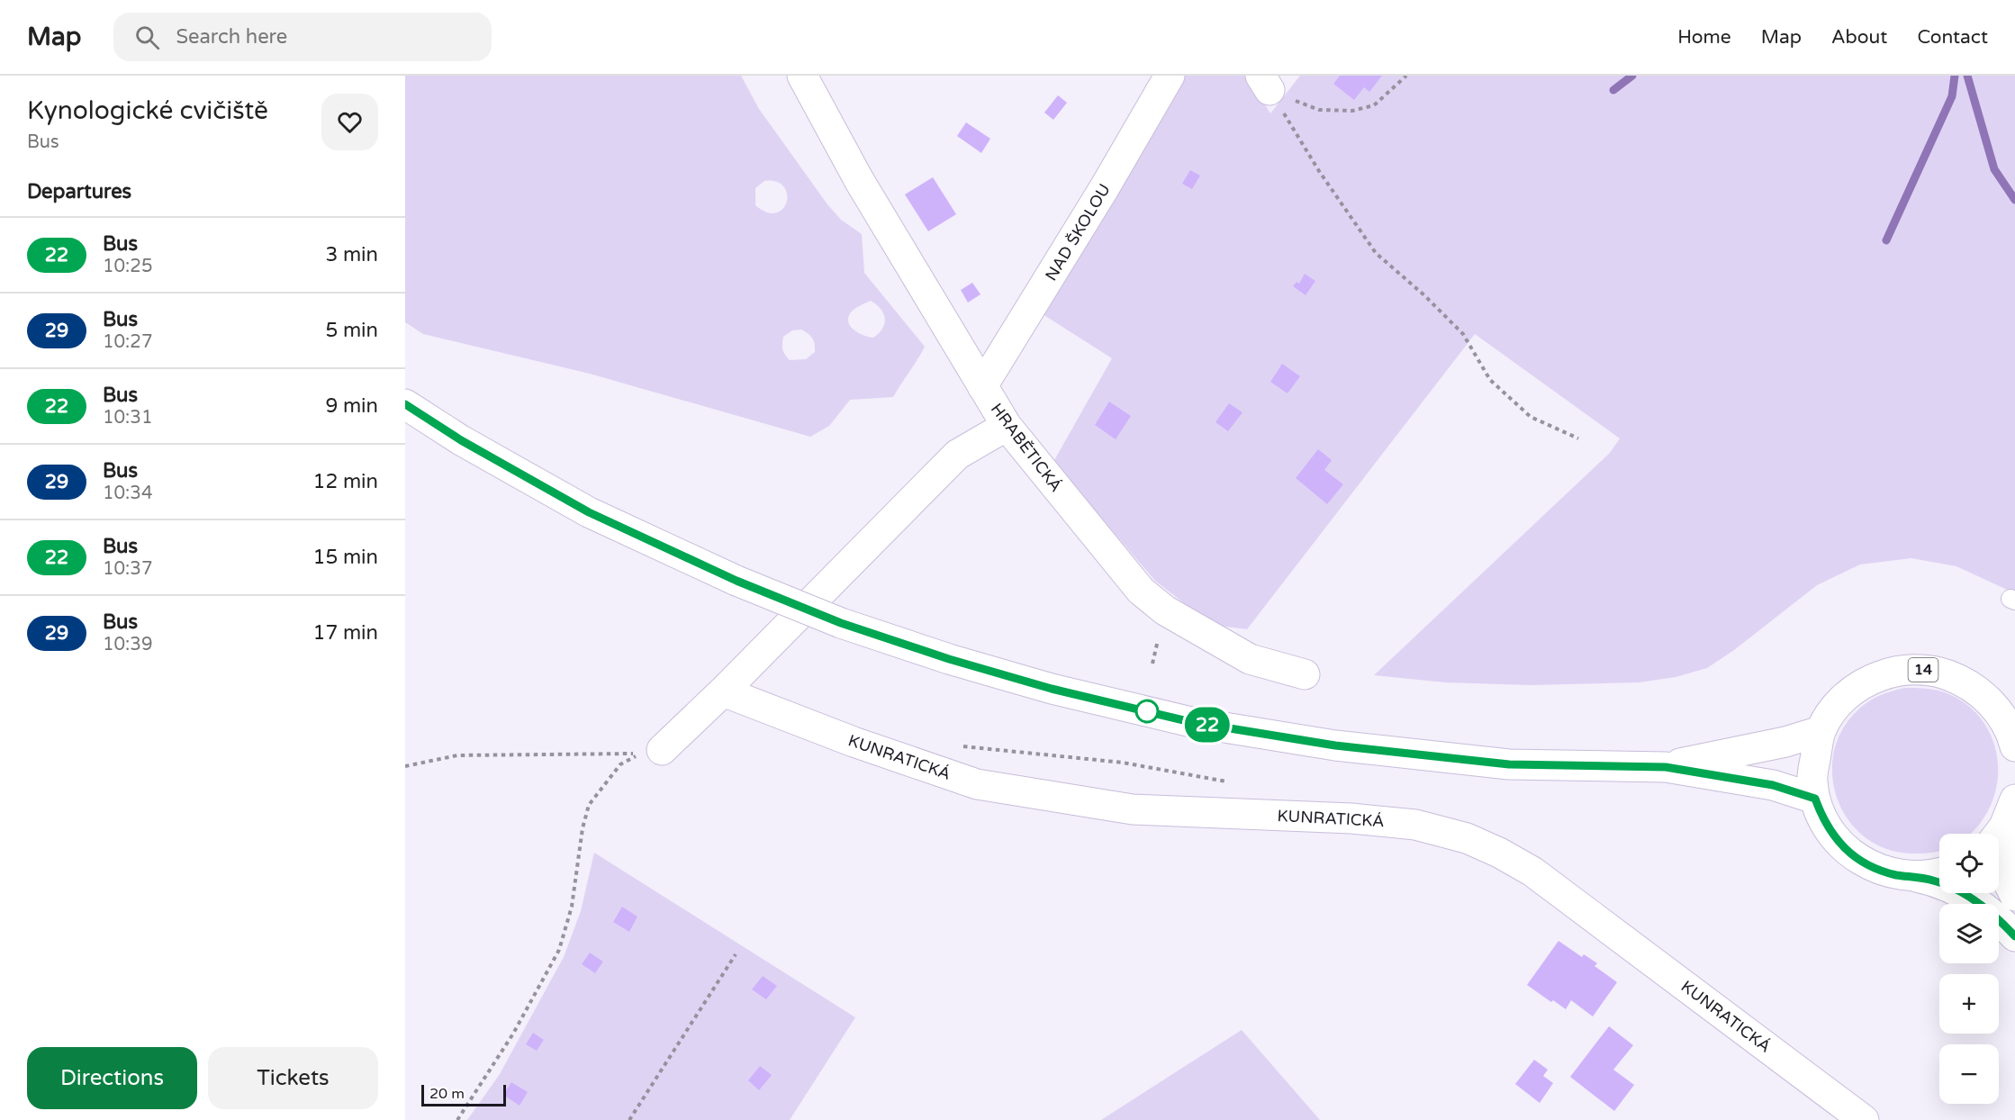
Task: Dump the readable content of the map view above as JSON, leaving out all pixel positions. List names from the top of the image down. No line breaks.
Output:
{"streets":{"street":["NAD ŠKOLOU","HRABĚTICKÁ","14","KUNRATICKÁ"]},"crossings":[["NAD ŠKOLOU","HRABĚTICKÁ"]],"lines":["bus line 22"],"scale_bar":"20 m","page":{"header":"Map","search":"Search here","nav":["Home","Map","About","Contact"],"heading":[["Kynologické cvičiště","Bus"],"Departures"],"on_map":"22","list":[{"mark":"22","name":"Bus","note":"10:25","value":"3 min"},{"mark":"29","name":"Bus","note":"10:27","value":"5 min"},{"mark":"22","name":"Bus","note":"10:31","value":"9 min"},{"mark":"29","name":"Bus","note":"10:34","value":"12 min"},{"mark":"22","name":"Bus","note":"10:37","value":"15 min"},{"mark":"29","name":"Bus","note":"10:39","value":"17 min"}],"map_buttons":["+","−"],"buttons":["Directions","Tickets"],"scale":"20 m"}}
